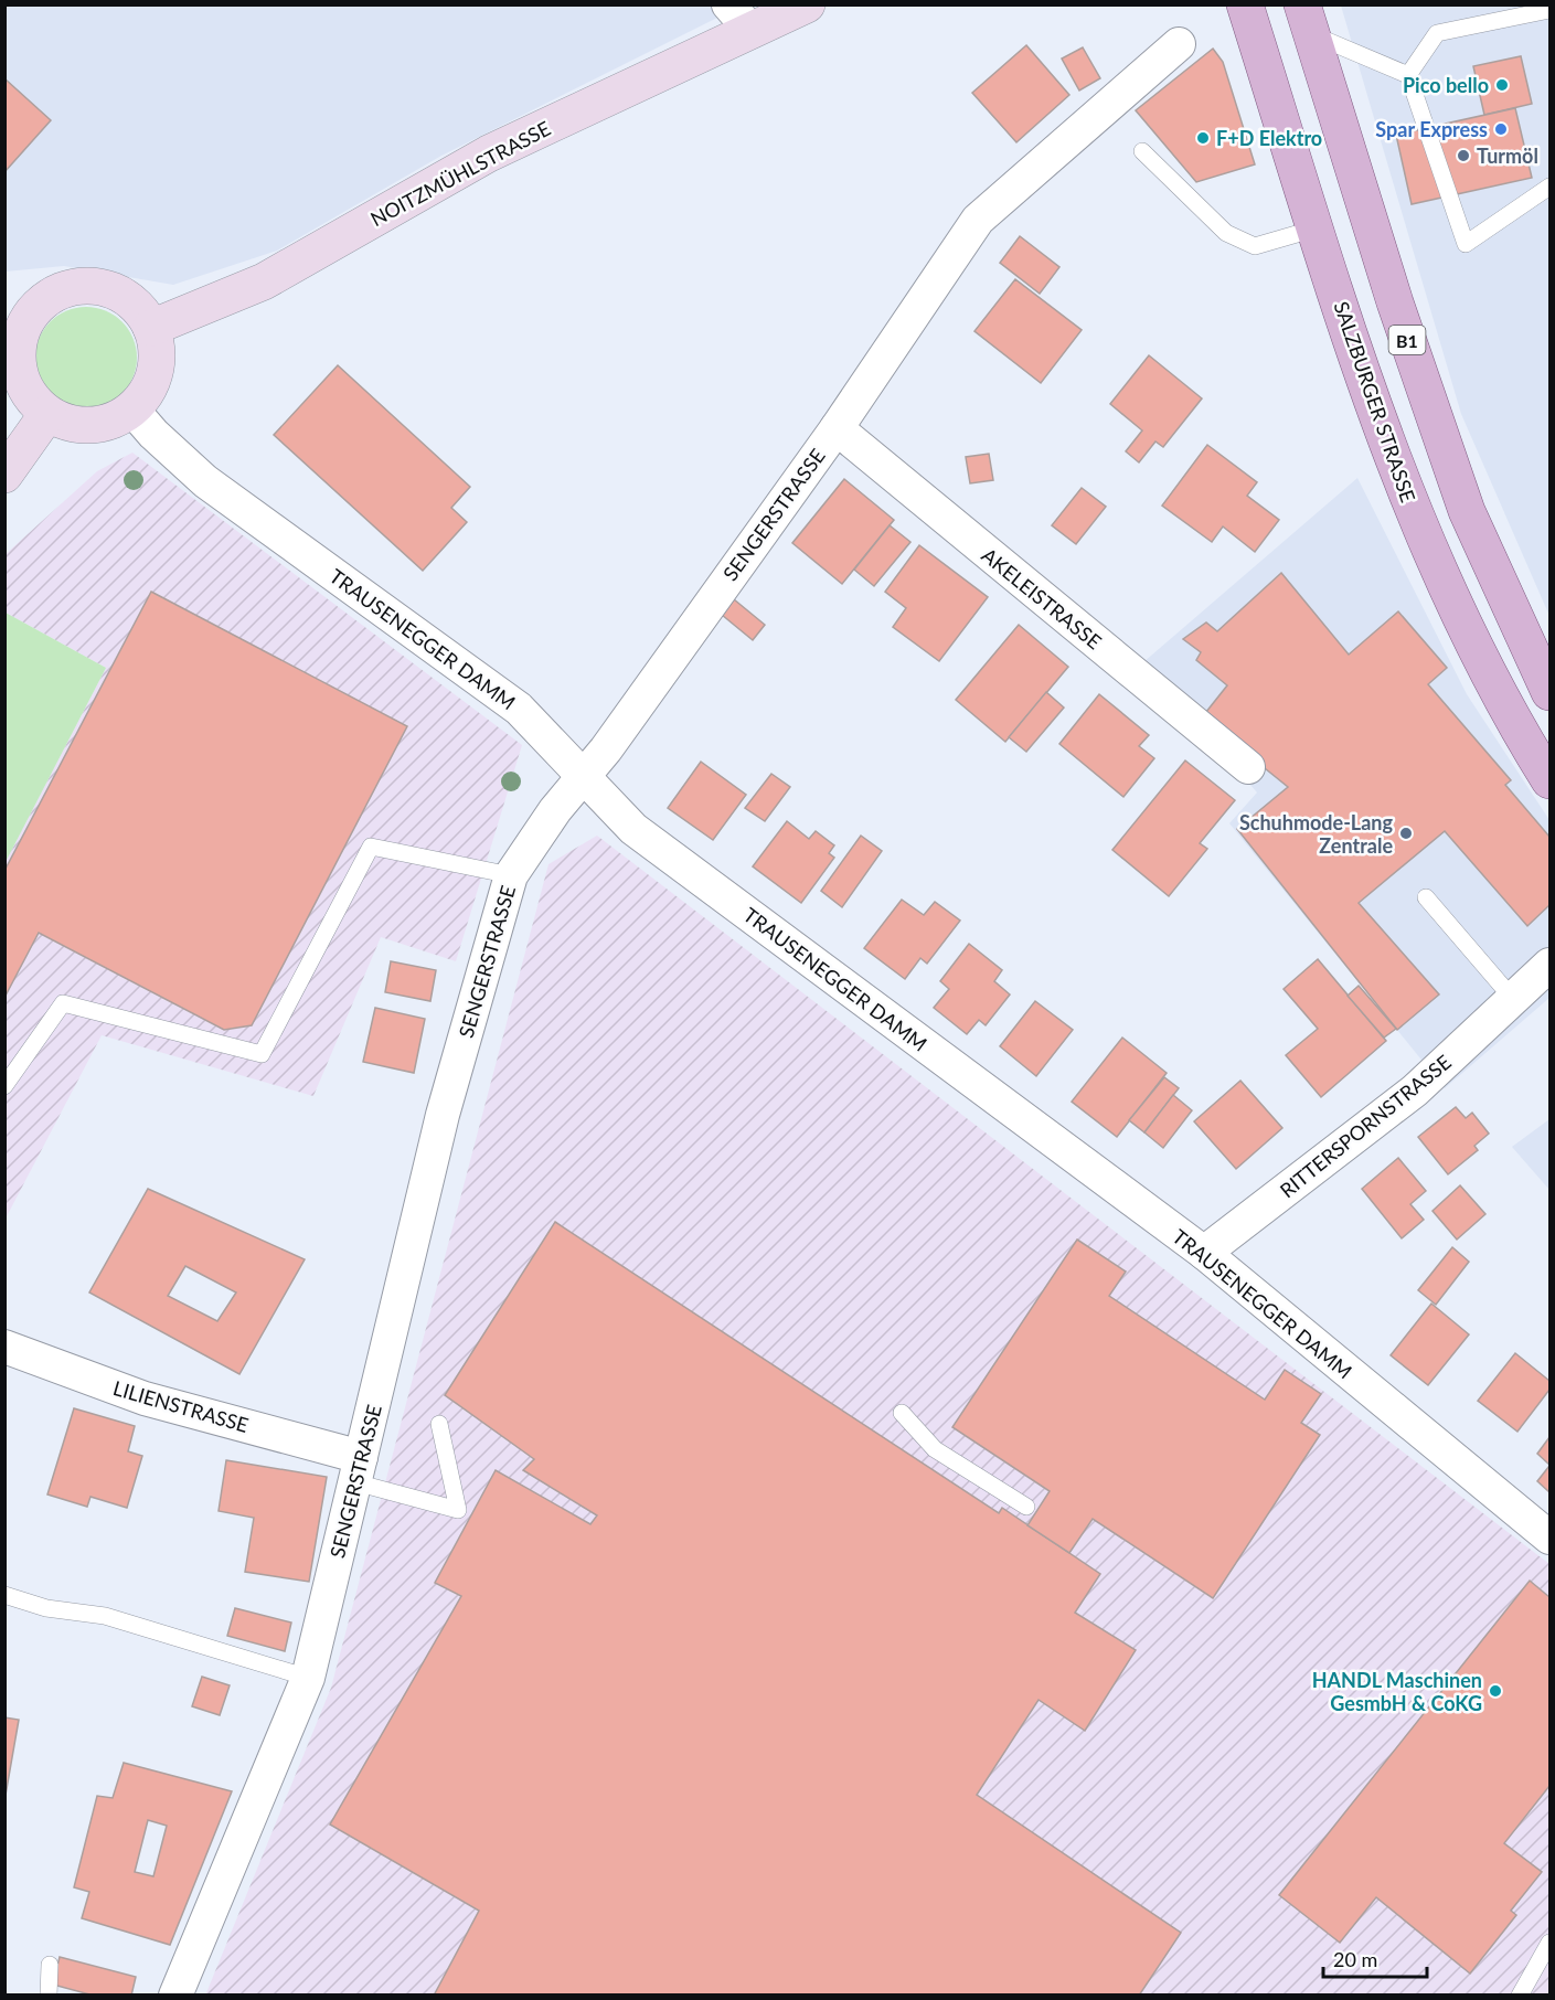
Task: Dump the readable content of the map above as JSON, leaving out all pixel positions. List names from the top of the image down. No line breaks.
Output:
{"streets":{"main road":["NOITZMÜHLSTRASSE","B1","SALZBURGER STRASSE"],"street":["SENGERSTRASSE","AKELEISTRASSE","TRAUSENEGGER DAMM","RITTERSPORNSTRASSE","LILIENSTRASSE"]},"crossings":[["NOITZMÜHLSTRASSE","TRAUSENEGGER DAMM"],["SENGERSTRASSE","AKELEISTRASSE"],["SENGERSTRASSE","TRAUSENEGGER DAMM"],["SENGERSTRASSE","LILIENSTRASSE"],["TRAUSENEGGER DAMM","RITTERSPORNSTRASSE"]],"places":["Pico bello","Spar Express","F+D Elektro","Turmöl","Schuhmode-Lang Zentrale","HANDL Maschinen GesmbH & CoKG"],"scale_bar":"20 m"}
